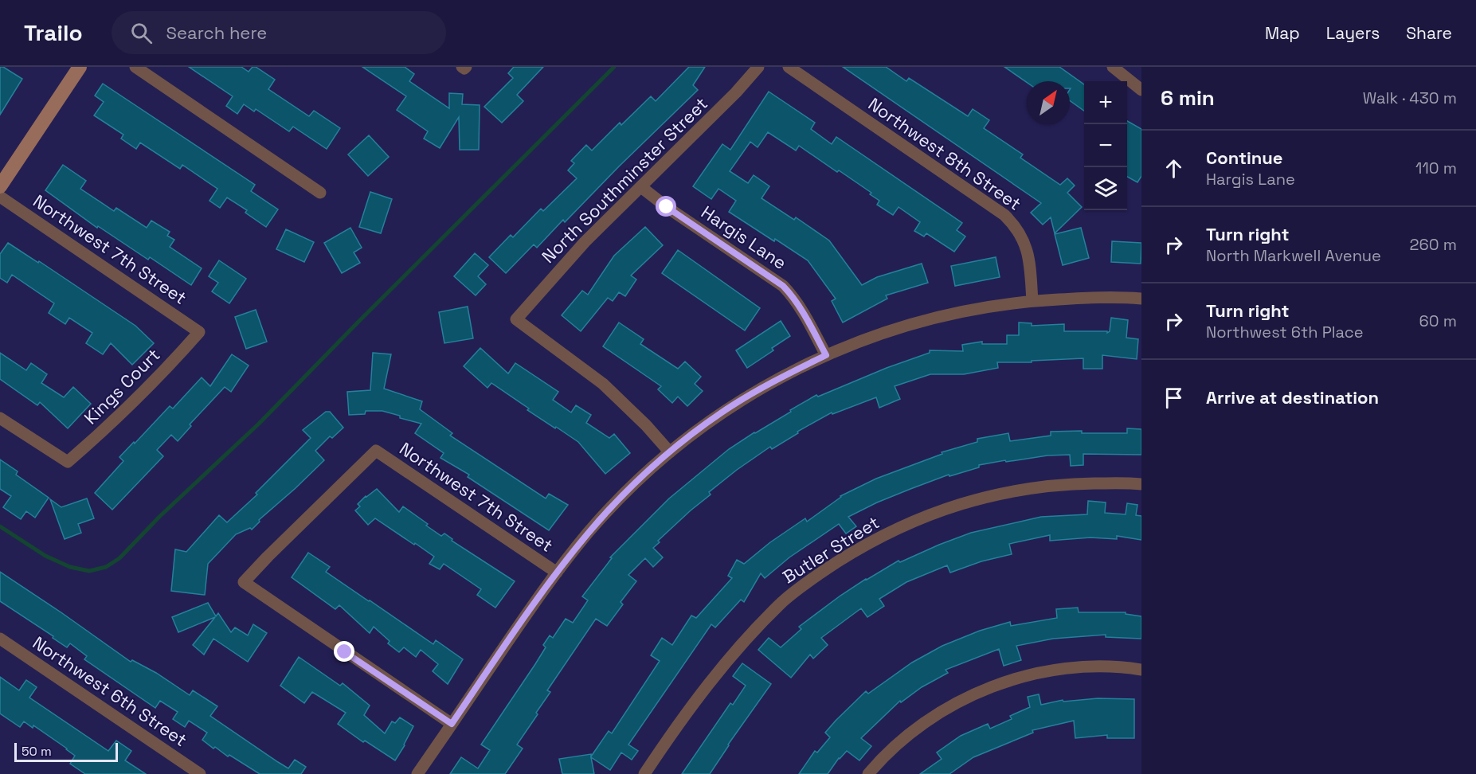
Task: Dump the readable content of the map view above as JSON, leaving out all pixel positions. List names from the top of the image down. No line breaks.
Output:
{"streets":{"street":["Northwest 8th Street","North Southminster Street","Hargis Lane","Northwest 7th Street","Kings Court","Butler Street","Northwest 6th Street"]},"crossings":[["North Southminster Street","Hargis Lane"],["Northwest 7th Street","Kings Court"]],"scale_bar":"50 m","north":"top right","page":{"header":"Trailo","search":"Search here","nav":["Map","Layers","Share"],"heading":["6 min","Walk · 430 m"],"map_buttons":["+","−"],"list":[["Continue","Hargis Lane","110 m"],["Turn right","North Markwell Avenue","260 m"],["Turn right","Northwest 6th Place","60 m"],"Arrive at destination"],"scale":"50 m"}}
